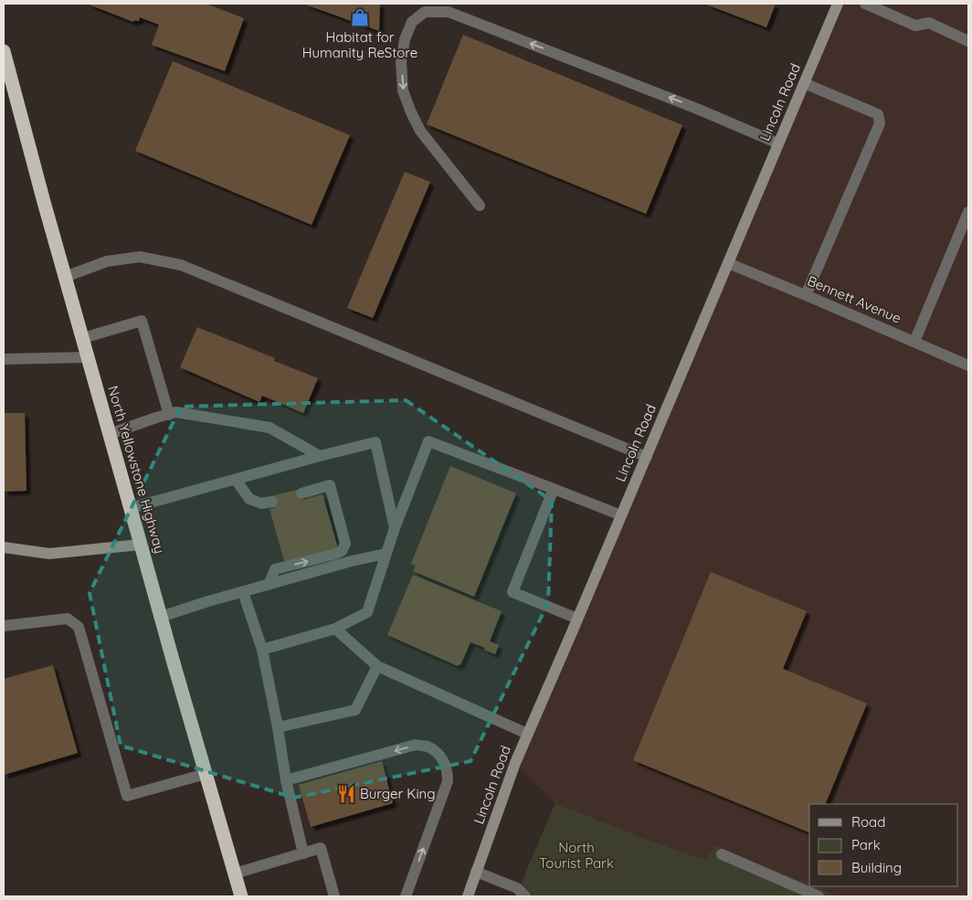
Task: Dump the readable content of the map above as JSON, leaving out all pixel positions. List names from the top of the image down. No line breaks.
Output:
{"streets":{"highway":["North Yellowstone Highway"],"main road":["Lincoln Road"],"street":["Bennett Avenue"]},"crossings":[["Lincoln Road","Bennett Avenue"]],"parks":["North Tourist Park"],"places":{"shop":["Habitat for Humanity ReStore"],"restaurant":["Burger King"]},"legend":["Road","Park","Building"]}
